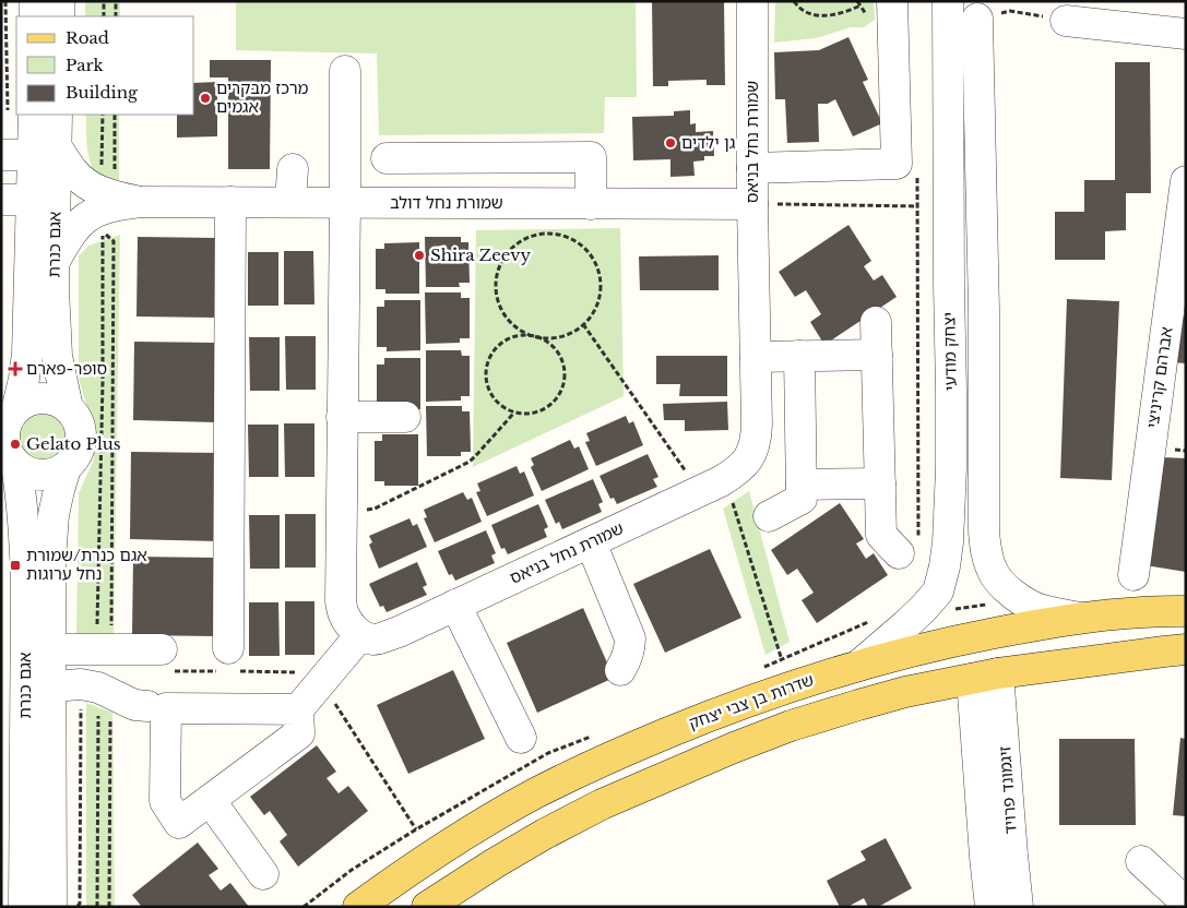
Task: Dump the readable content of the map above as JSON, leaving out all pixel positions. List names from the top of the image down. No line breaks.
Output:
{"streets":{"main road":["שדרות בן צבי יצחק"],"street":["שמורת נחל בניאס","שמורת נחל דולב","אגם כנרת","יצחק מודעי","אברהם קריניצי","זיגמונד פרויד"]},"crossings":[["שמורת נחל בניאס","שמורת נחל דולב"],["שמורת נחל דולב","אגם כנרת"],["יצחק מודעי","שדרות בן צבי יצחק"]],"places":{"other":["מרכז מבקרים אגמים","גן ילדים","Shira Zeevy","Gelato Plus"],"health":["סופר-פארם"],"transit":["אגם כנרת/שמורת נחל ערוגות"]},"legend":["Road","Park","Building"]}
